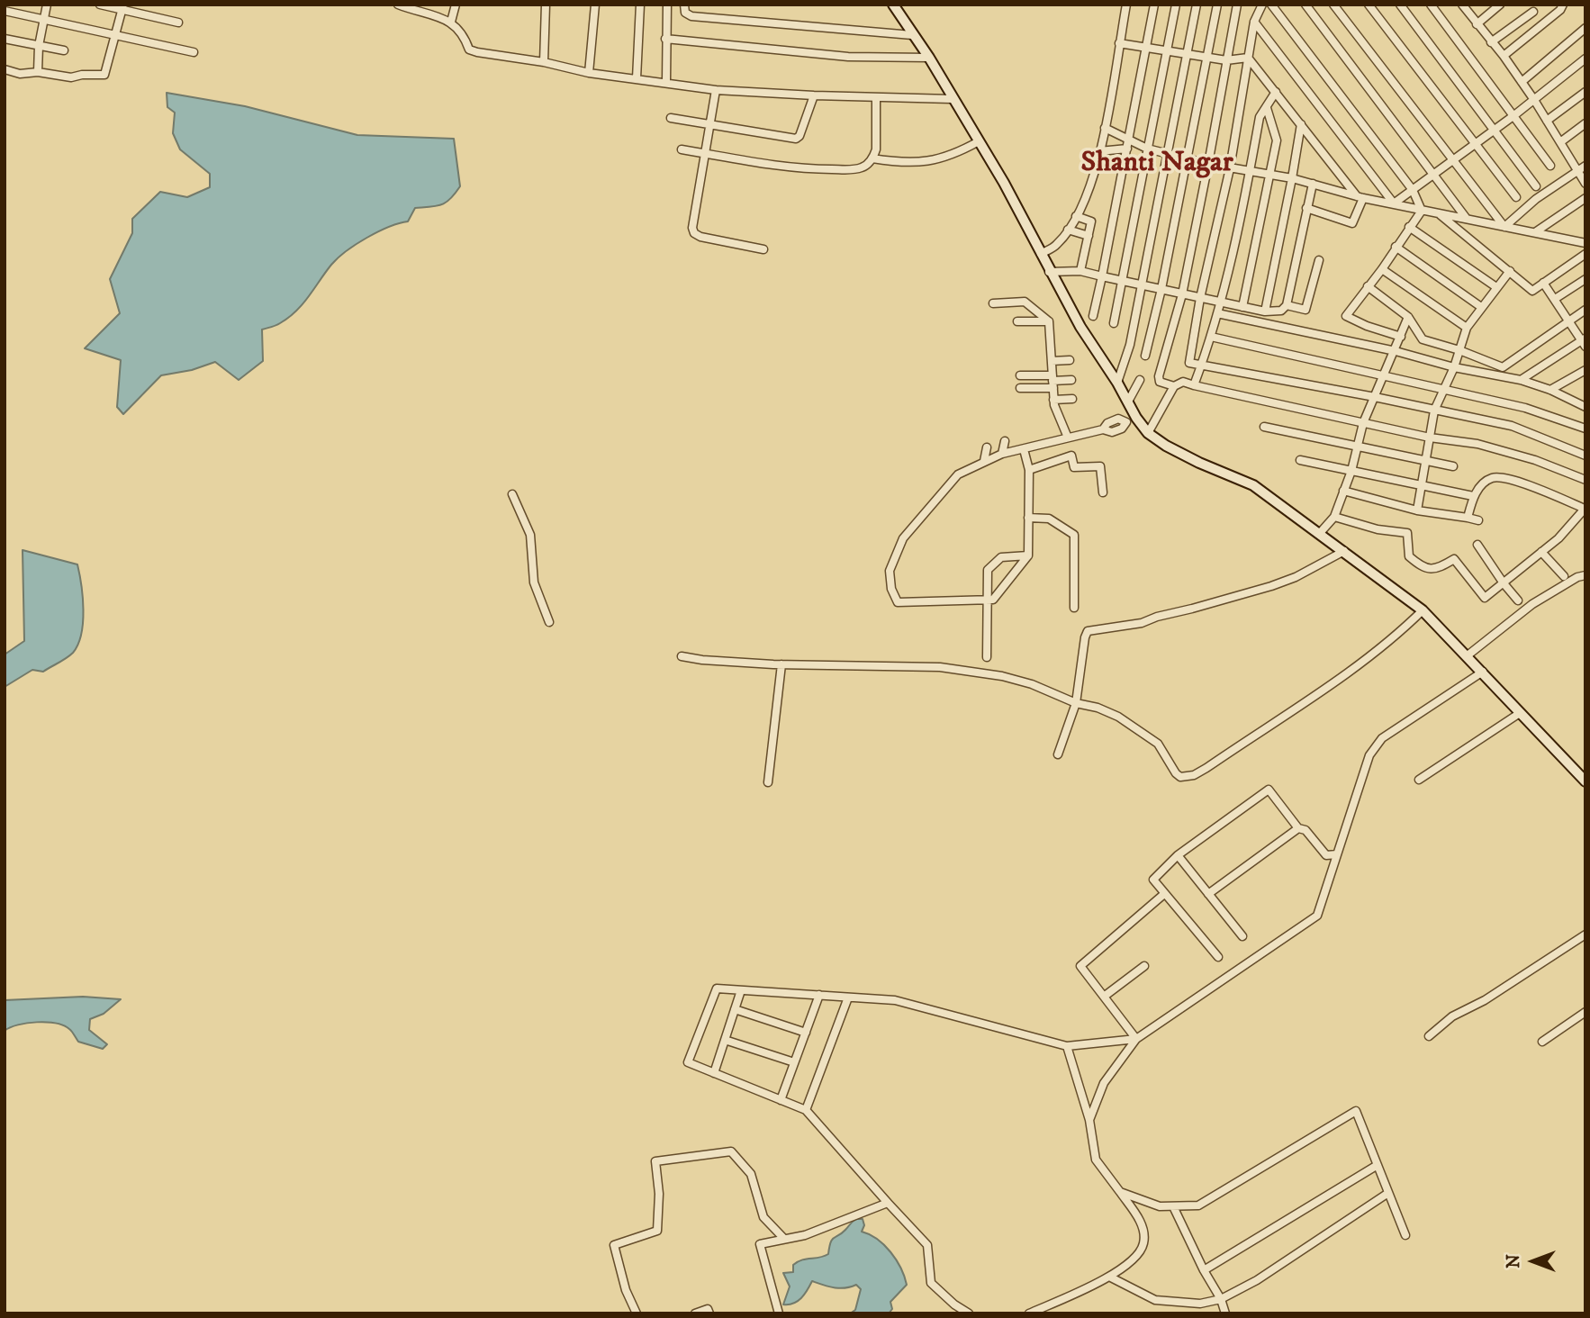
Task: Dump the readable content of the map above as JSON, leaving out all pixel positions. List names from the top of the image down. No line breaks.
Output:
{"districts":["Shanti Nagar"],"north":"left"}
